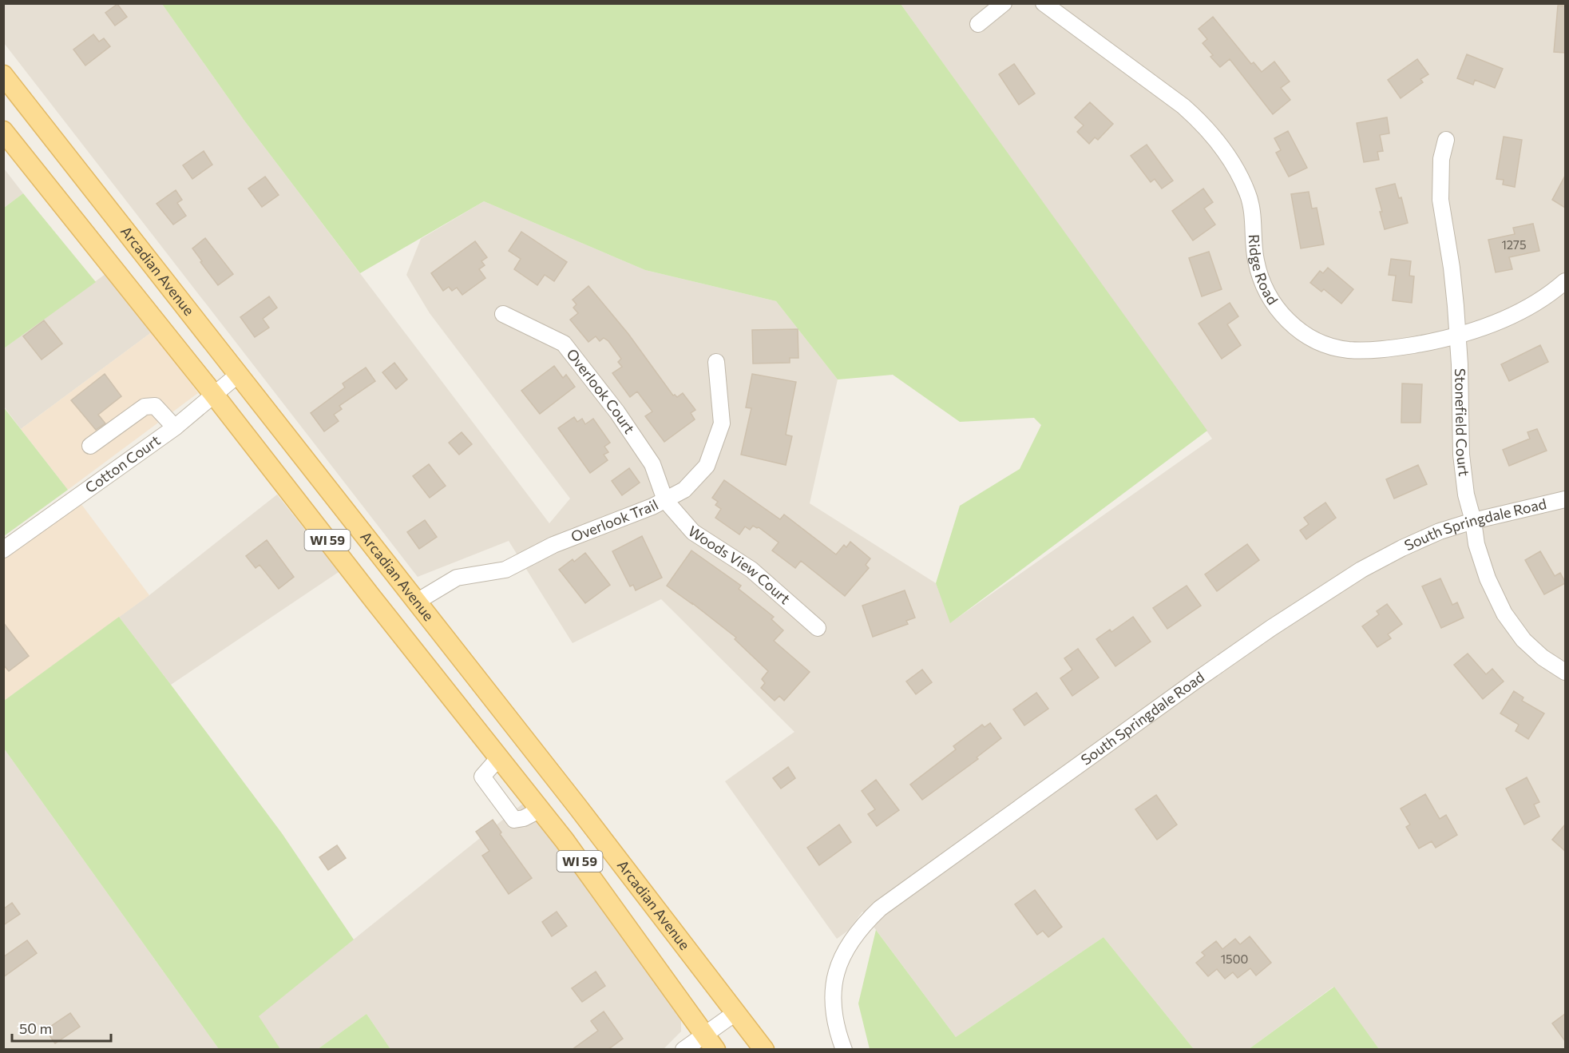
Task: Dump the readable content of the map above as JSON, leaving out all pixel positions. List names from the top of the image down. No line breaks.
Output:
{"streets":{"main road":["Arcadian Avenue","WI 59"],"street":["Ridge Road","Overlook Court","Stonefield Court","Cotton Court","Overlook Trail","South Springdale Road","Woods View Court"]},"crossings":[["Ridge Road","Stonefield Court"],["Arcadian Avenue","Cotton Court"],["Arcadian Avenue","Overlook Trail"],["Arcadian Avenue","WI 59"],["Overlook Court","Overlook Trail"],["Overlook Court","Woods View Court"],["Stonefield Court","South Springdale Road"],["Cotton Court","WI 59"],["Overlook Trail","Woods View Court"]],"house_numbers":["1275","1500"],"scale_bar":"50 m"}
